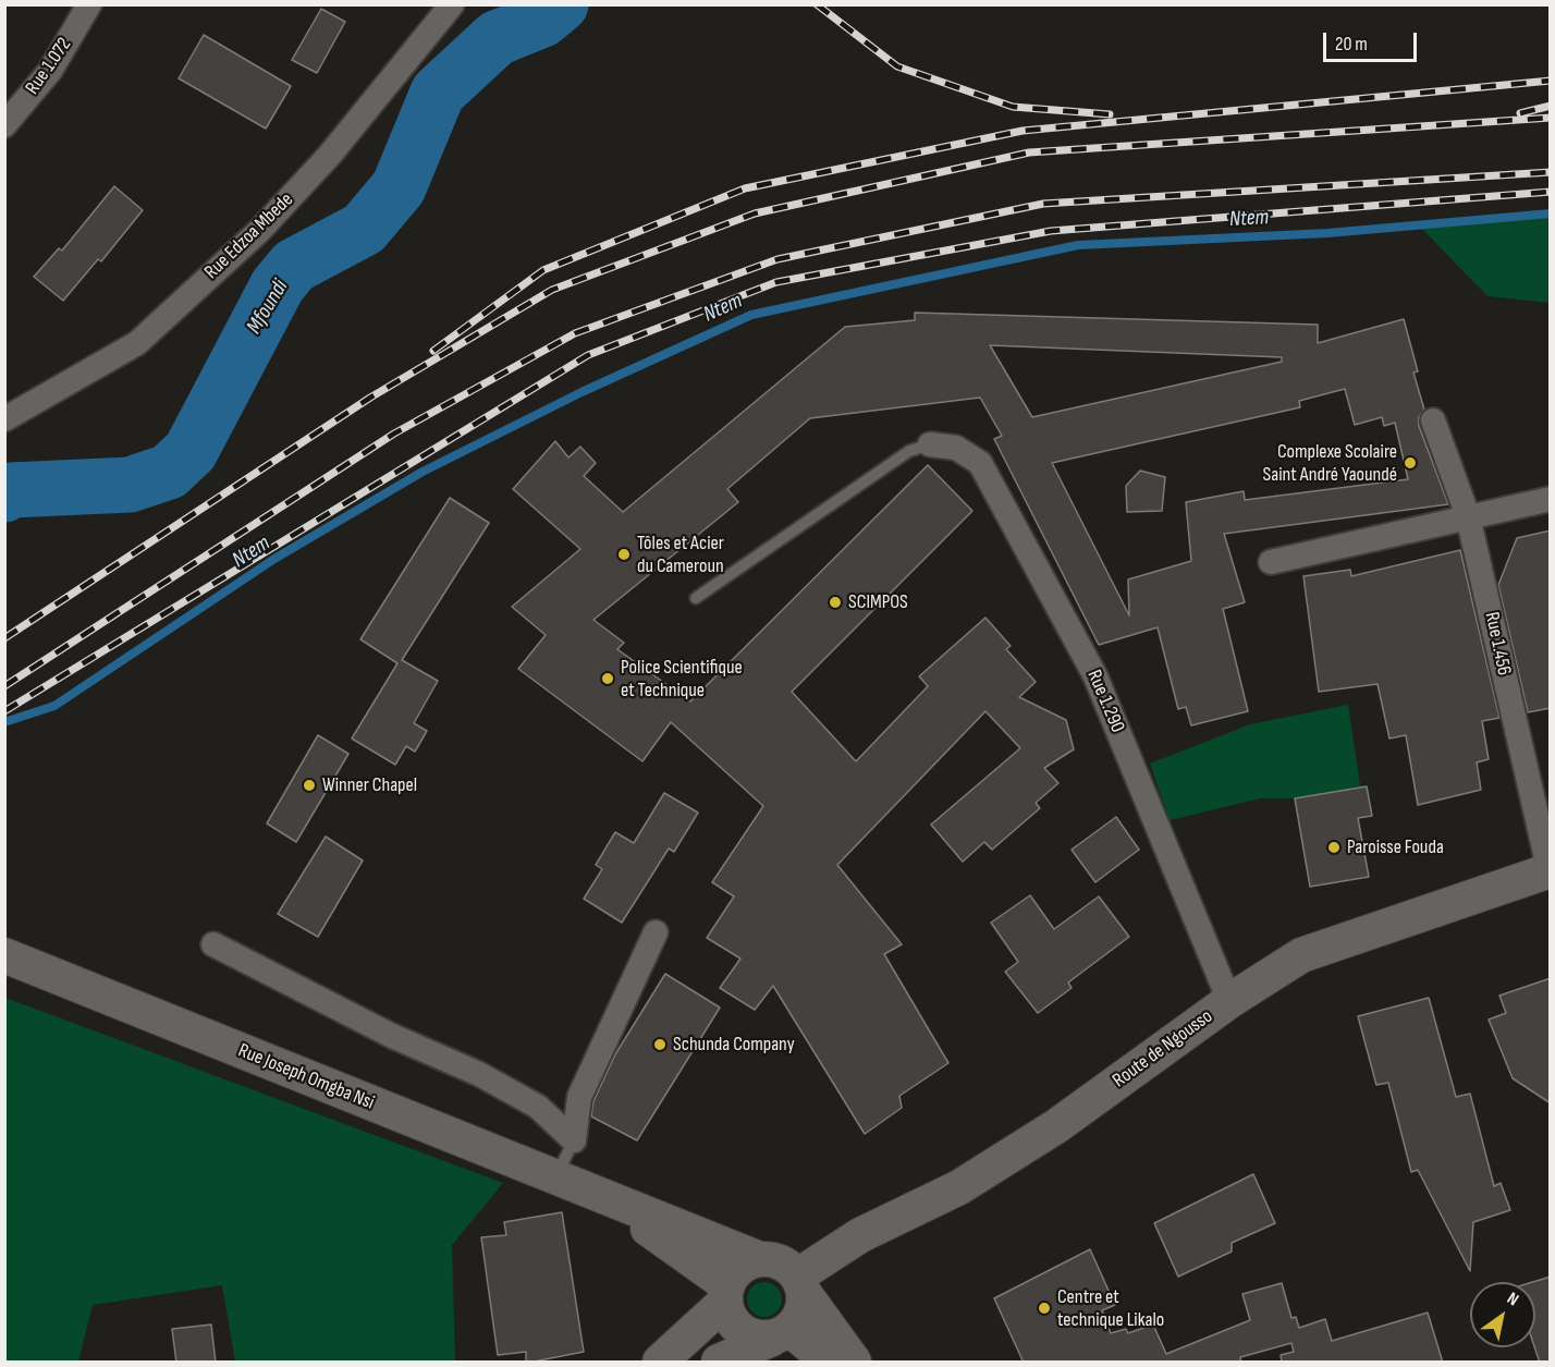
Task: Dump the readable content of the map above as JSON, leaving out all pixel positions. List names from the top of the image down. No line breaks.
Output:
{"streets":{"main road":["Route de Ngousso","Rue Joseph Omgba Nsi"],"street":["Rue 1.072","Rue Edzoa Mbede","Rue 1.456","Rue 1.290"]},"crossings":[["Rue 1.456","Route de Ngousso"],["Rue 1.290","Route de Ngousso"]],"water":["Ntem","Mfoundi"],"places":["Complexe Scolaire Saint André Yaoundé","Tôles et Acier du Cameroun","SCIMPOS","Police Scientifique et Technique","Winner Chapel","Paroisse Fouda","Schunda Company","Centre et technique Likalo"],"scale_bar":"20 m","north":"top right"}
